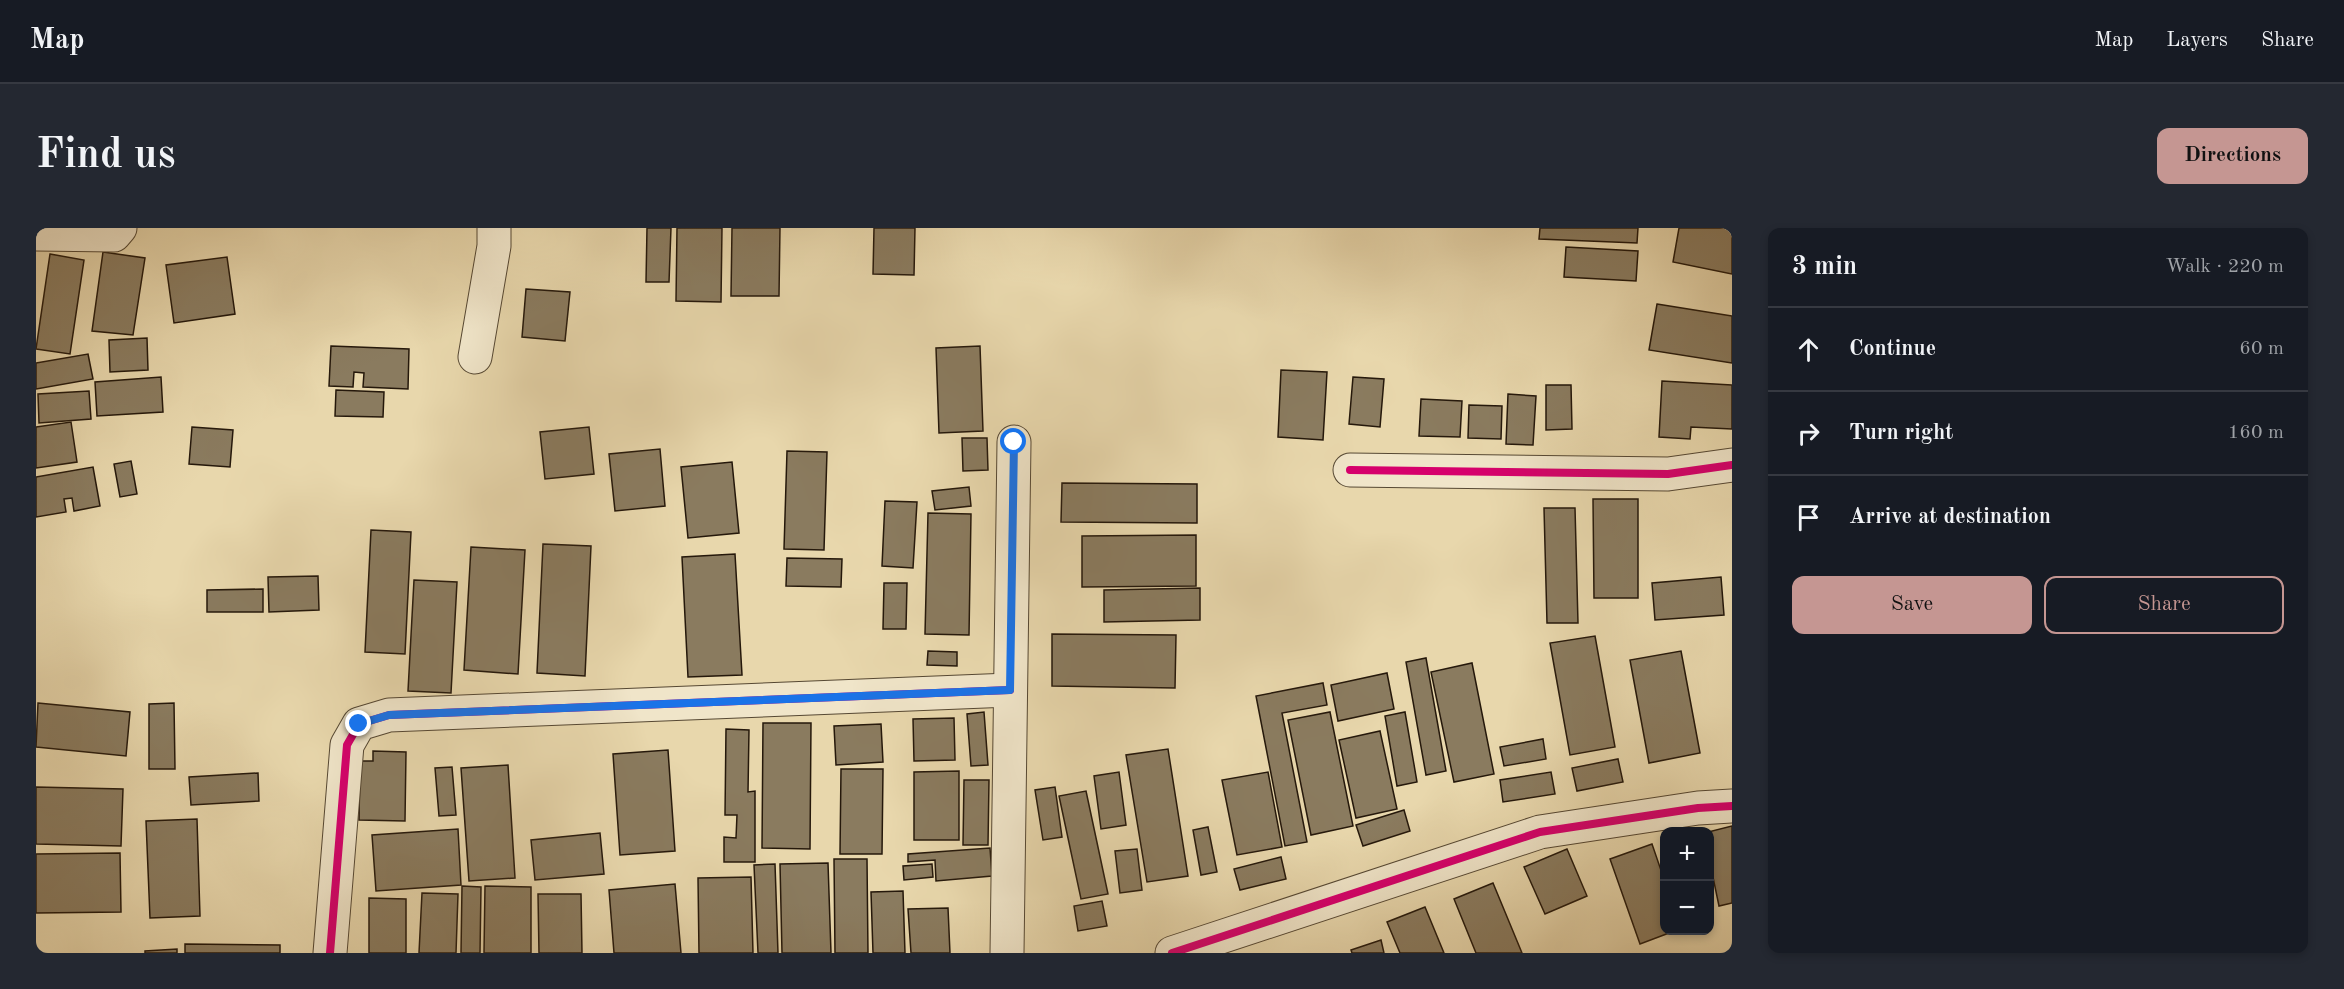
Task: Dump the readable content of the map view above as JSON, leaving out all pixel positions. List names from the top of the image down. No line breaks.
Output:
{"page":{"header":"Map","nav":["Map","Layers","Share"],"buttons":["Directions",["Save","Share"]],"title":"Find us","heading":["3 min","Walk · 220 m"],"list":[["Continue","60 m"],["Turn right","160 m"],"Arrive at destination"],"map_buttons":["+","−"]}}
